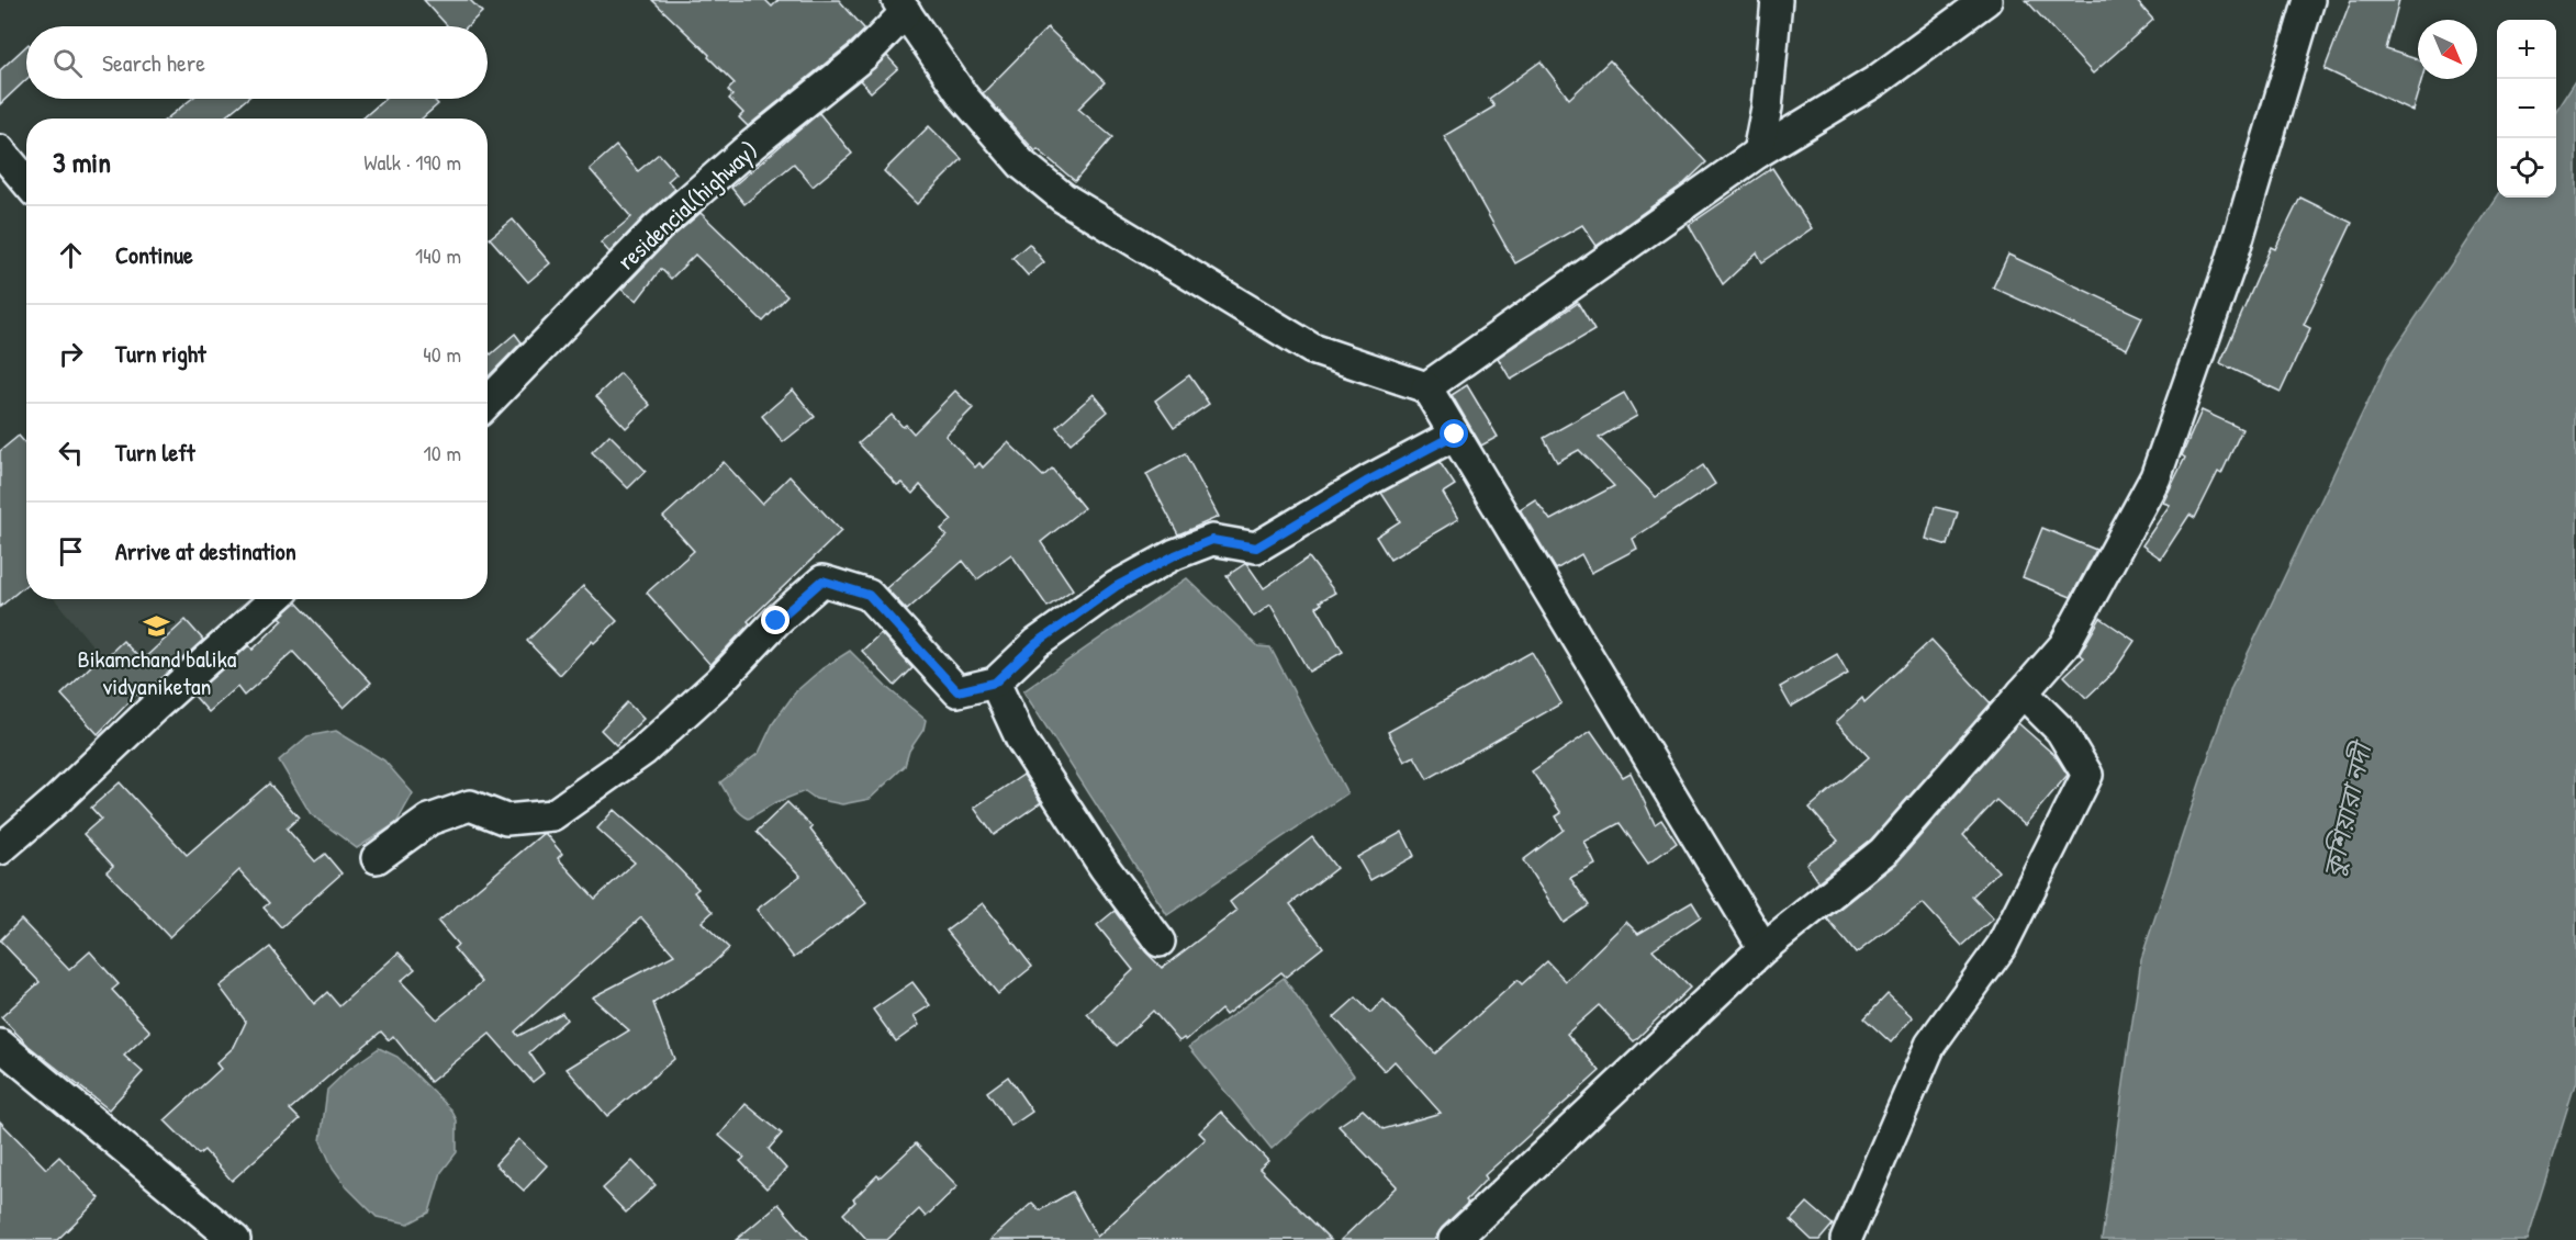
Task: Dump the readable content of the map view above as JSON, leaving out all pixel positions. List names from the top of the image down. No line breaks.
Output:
{"streets":{"street":["residencial(highway)"]},"water":["কুশিয়ারা নদী"],"places":{"school or university":["Bikamchand balika vidyaniketan"]},"north":"bottom right","page":{"map_buttons":["+","−"],"search":"Search here","heading":["3 min","Walk · 190 m"],"list":[["Continue","140 m"],["Turn right","40 m"],["Turn left","10 m"],"Arrive at destination"]}}
